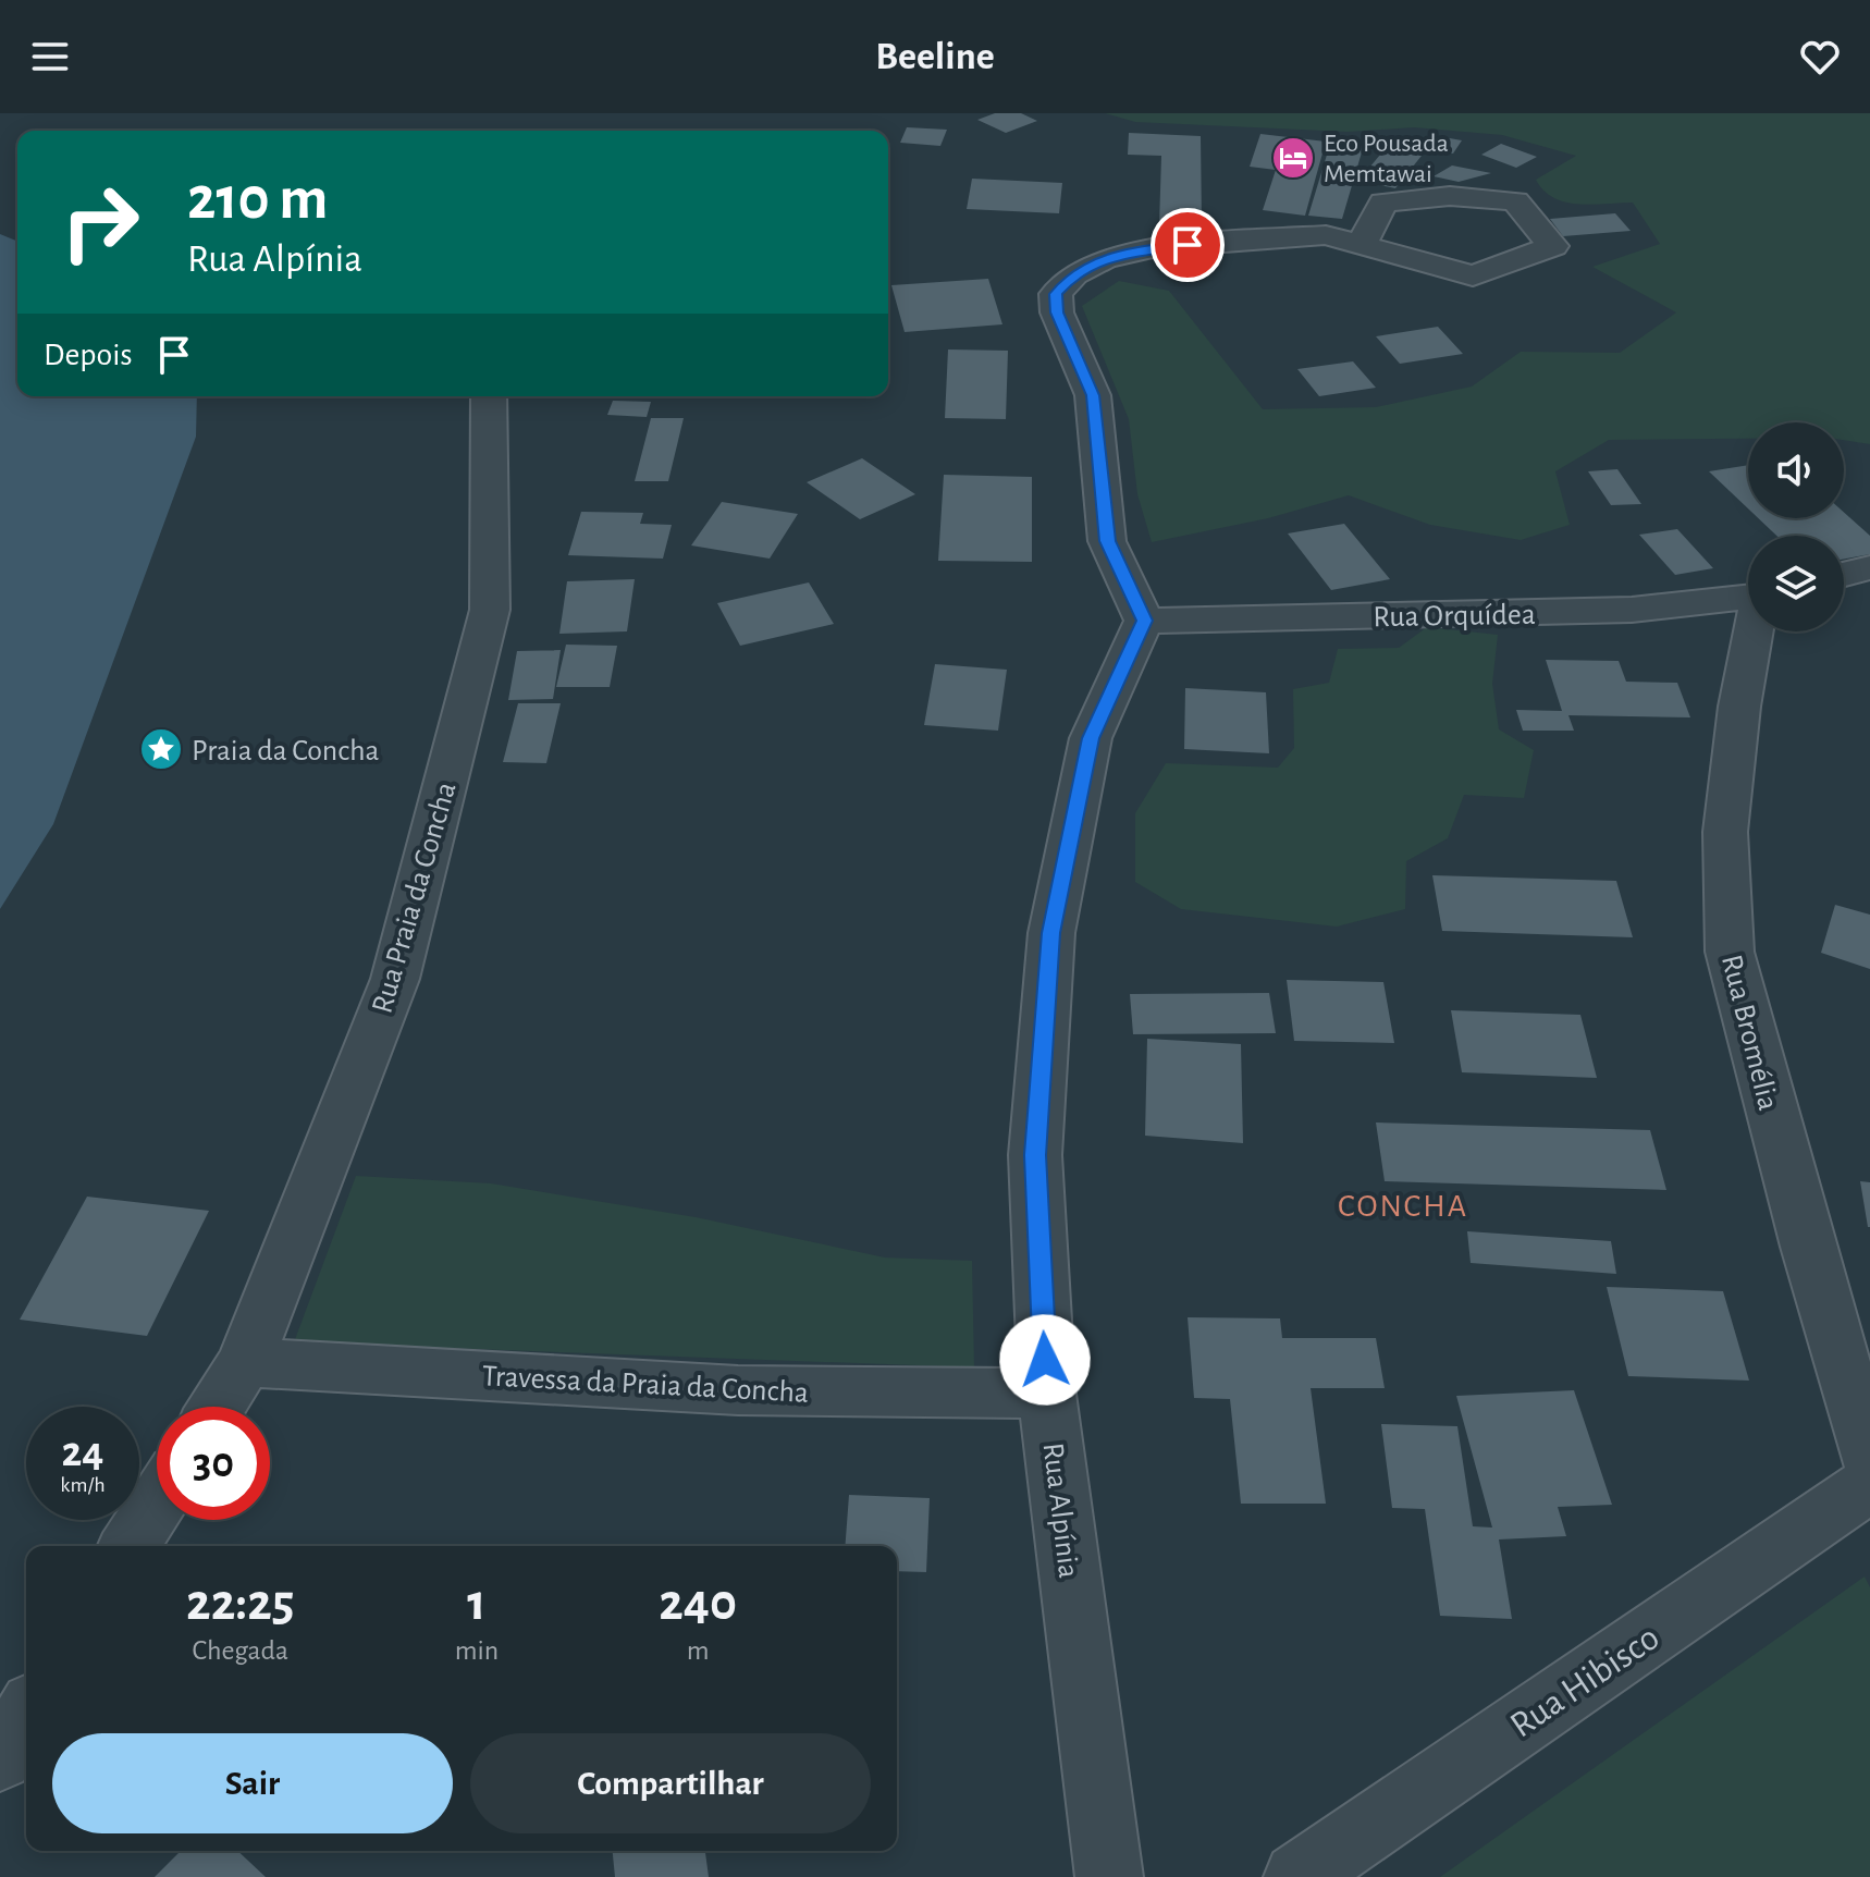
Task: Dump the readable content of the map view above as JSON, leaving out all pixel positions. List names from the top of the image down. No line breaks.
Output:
{"streets":{"street":["Rua Orquídea","Rua Praia da Concha","Rua Bromélia","Travessa da Praia da Concha","Rua Alpínia","Rua Hibisco"]},"crossings":[["Rua Orquídea","Rua Alpínia"],["Rua Praia da Concha","Travessa da Praia da Concha"],["Travessa da Praia da Concha","Rua Alpínia"]],"districts":["CONCHA"],"places":{"hotel":["Eco Pousada Memtawai"],"place":["Praia da Concha"]},"page":{"header":"Beeline","turn":["210 m","Rua Alpínia"],"then":"Depois","speed":"24 km/h","limit":"30","eta":["22:25","Chegada","1","min","240","m"],"buttons":["Sair","Compartilhar"]}}
